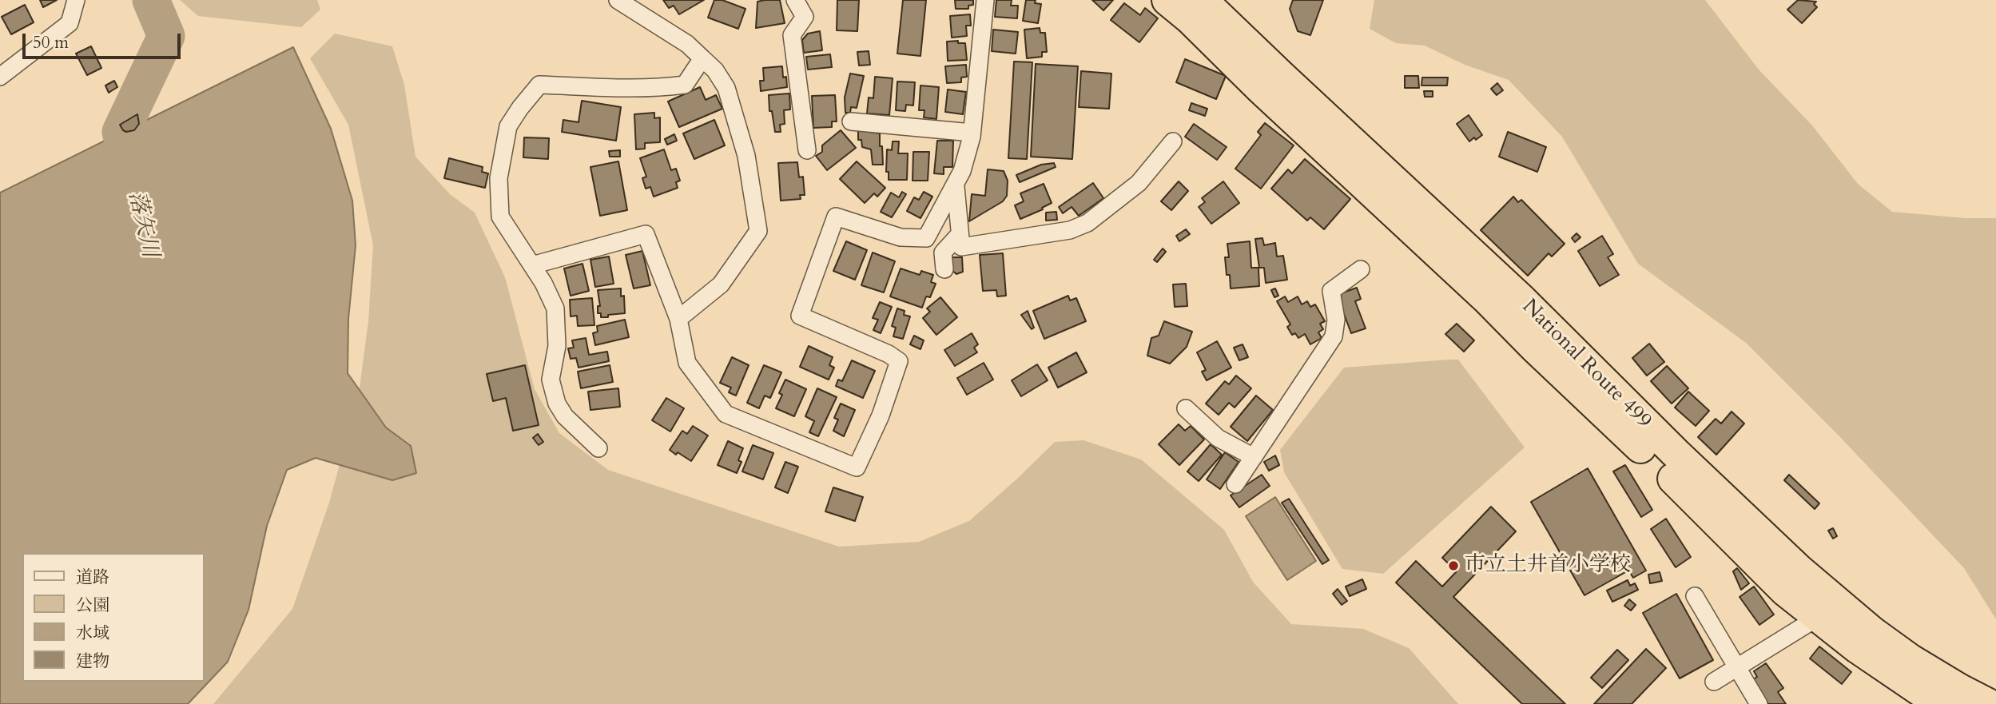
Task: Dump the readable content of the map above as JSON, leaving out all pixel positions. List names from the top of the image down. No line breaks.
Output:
{"streets":{"highway":["National Route 499"]},"water":["落矢川"],"places":["市立土井首小学校"],"legend":["道路","公園","水域","建物"],"scale_bar":"50 m"}
